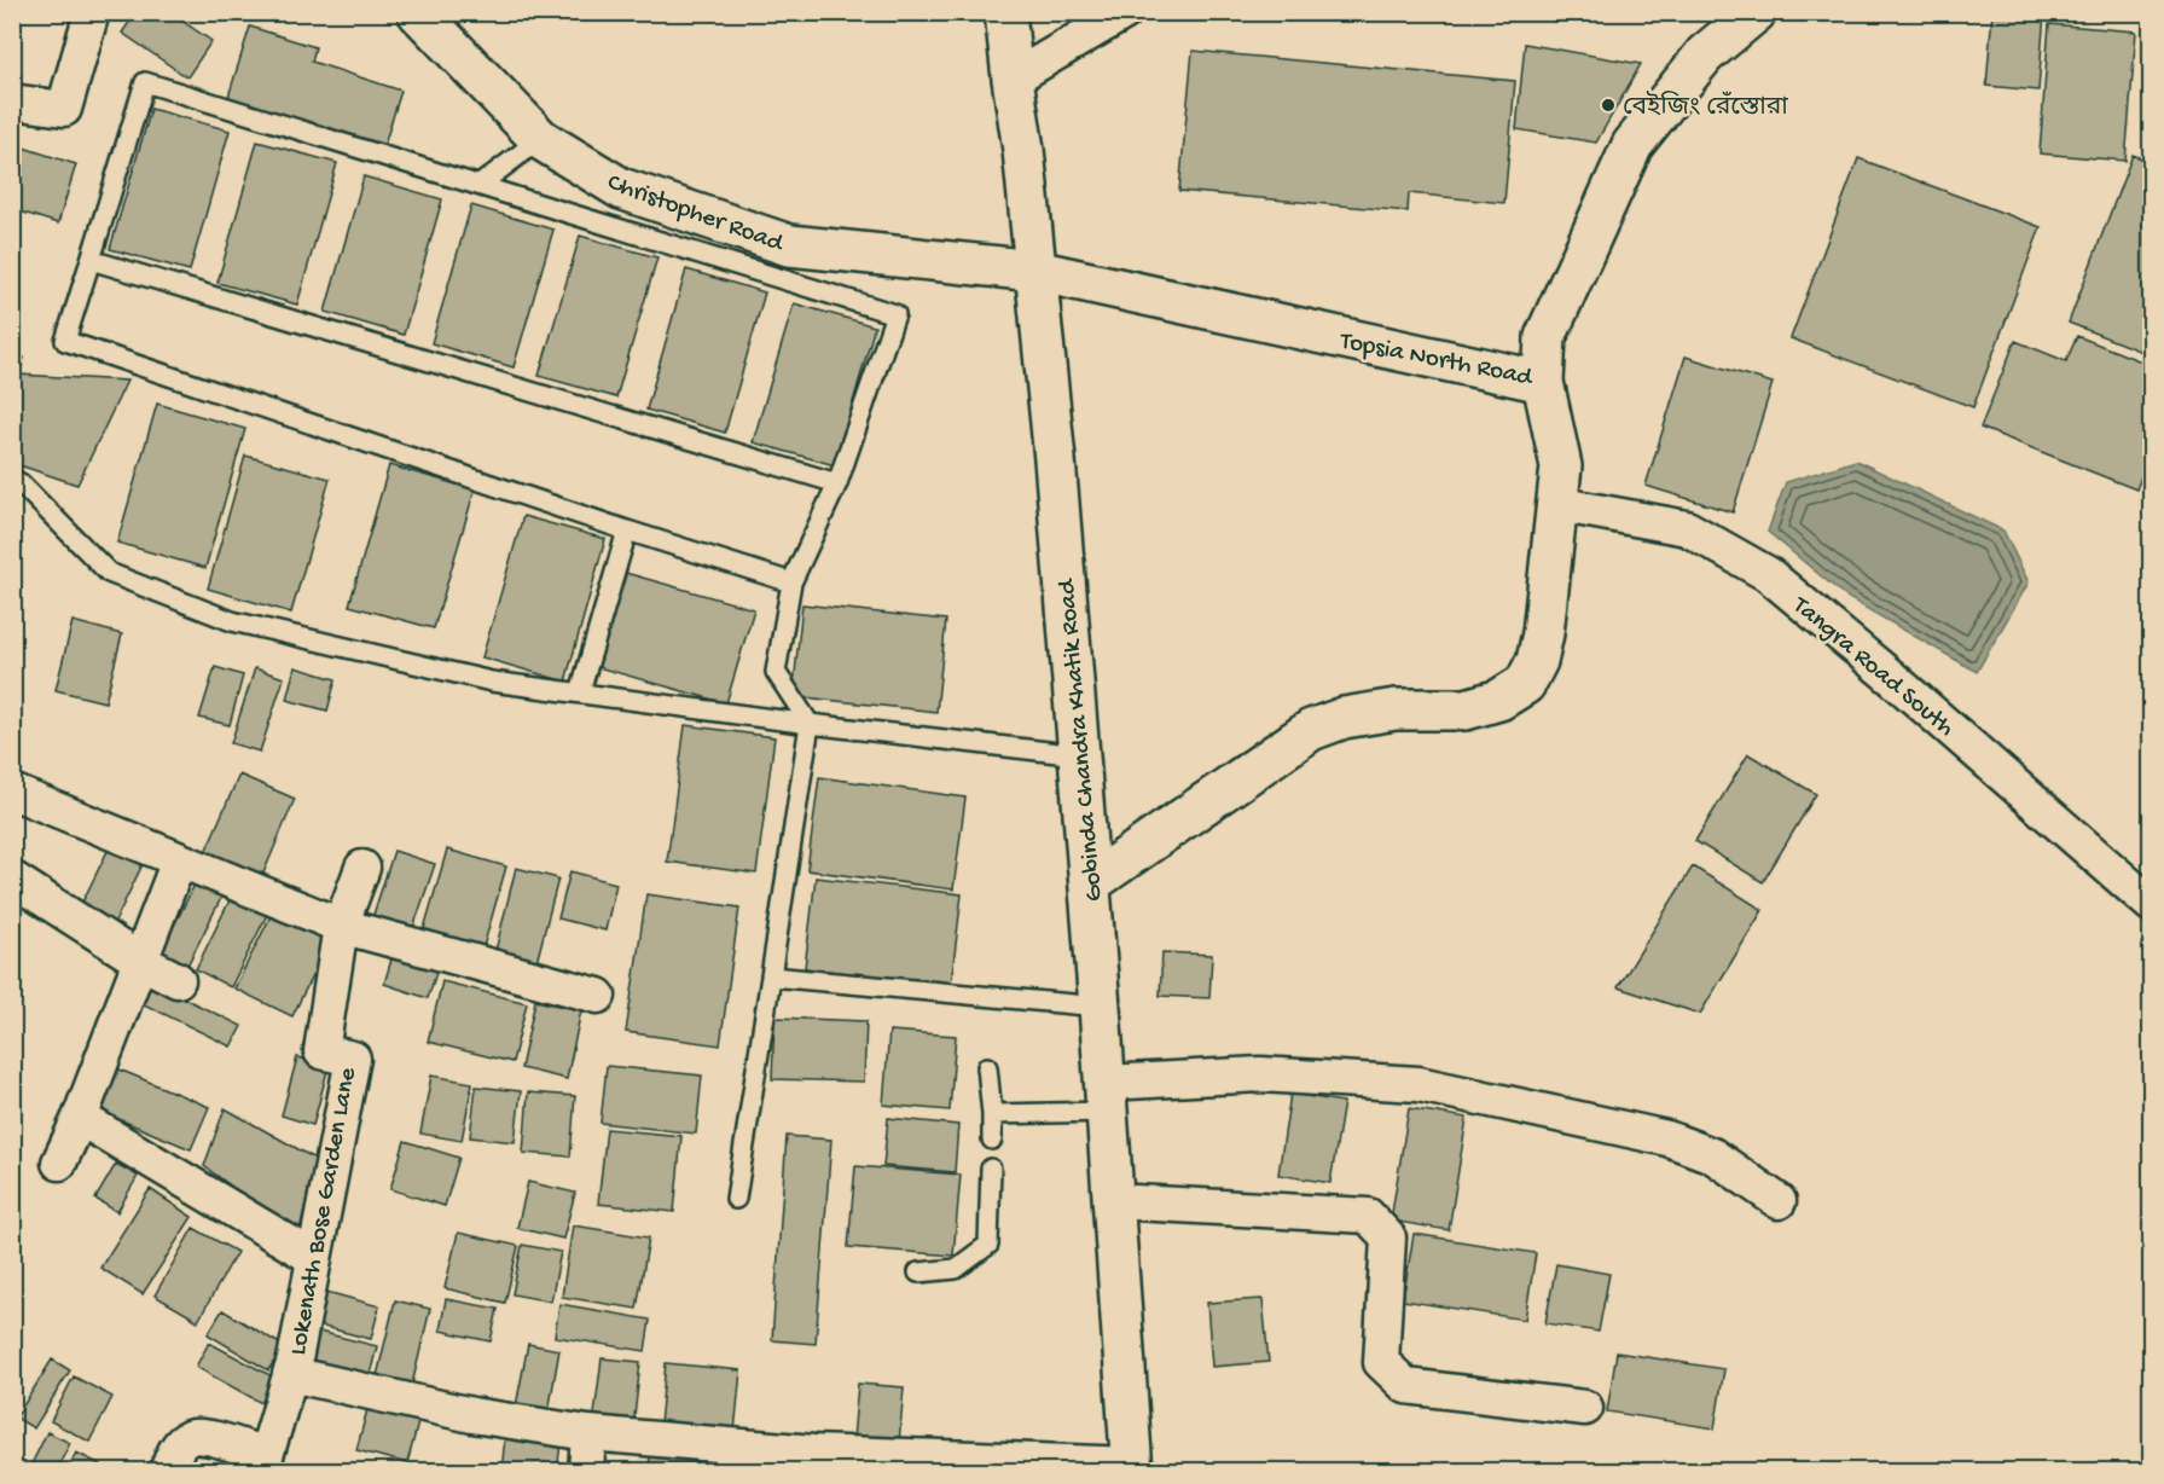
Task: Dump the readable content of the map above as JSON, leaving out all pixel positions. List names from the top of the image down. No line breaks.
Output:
{"streets":{"street":["Christopher Road","Topsia North Road","Tangra Road South","Gobinda Chandra Khatik Road","Lokenath Bose Garden Lane"]},"crossings":[["Christopher Road","Topsia North Road"],["Christopher Road","Gobinda Chandra Khatik Road"],["Topsia North Road","Gobinda Chandra Khatik Road"]],"places":["বেইজিং রেঁস্তোরা"]}
